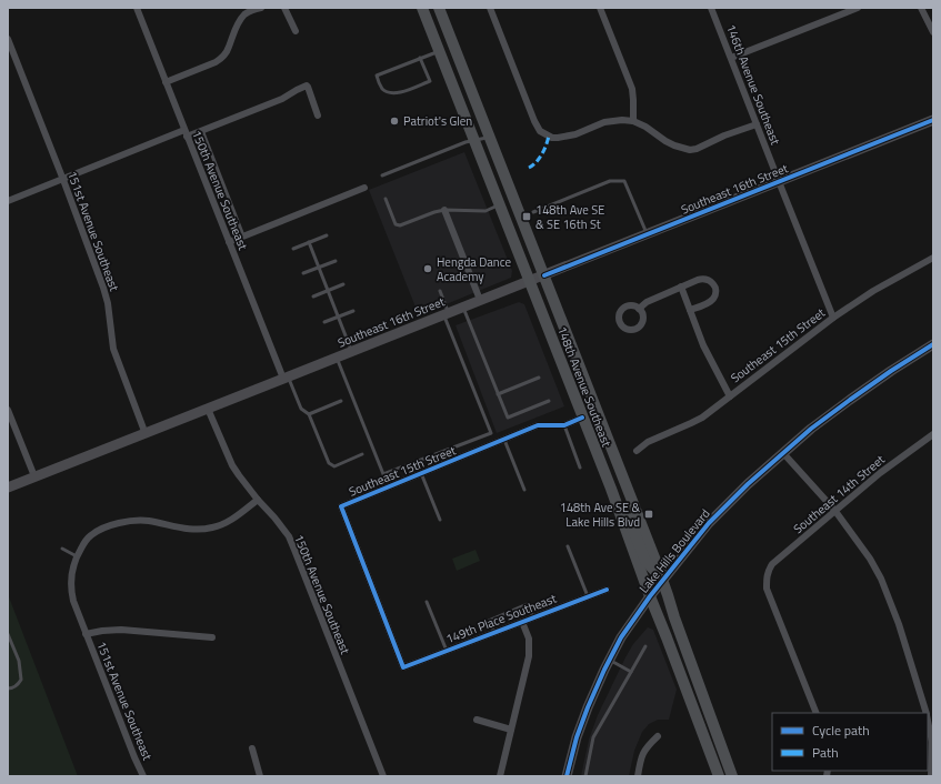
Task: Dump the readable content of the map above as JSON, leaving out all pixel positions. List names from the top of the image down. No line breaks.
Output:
{"streets":{"main road":["148th Avenue Southeast"],"street":["146th Avenue Southeast","Southeast 16th Street","150th Avenue Southeast","151st Avenue Southeast","Southeast 15th Street","Southeast 14th Street","Lake Hills Boulevard","149th Place Southeast"]},"crossings":[["146th Avenue Southeast","Southeast 16th Street"],["146th Avenue Southeast","Southeast 15th Street"],["Southeast 16th Street","150th Avenue Southeast"],["Southeast 16th Street","151st Avenue Southeast"],["Southeast 16th Street","148th Avenue Southeast"],["Southeast 15th Street","148th Avenue Southeast"],["Southeast 15th Street","149th Place Southeast"],["148th Avenue Southeast","Lake Hills Boulevard"]],"places":{"other":["Patriot's Glen","Hengda Dance Academy"],"transit":["148th Ave SE & SE 16th St","148th Ave SE & Lake Hills Blvd"]},"legend":["Cycle path","Path"]}
